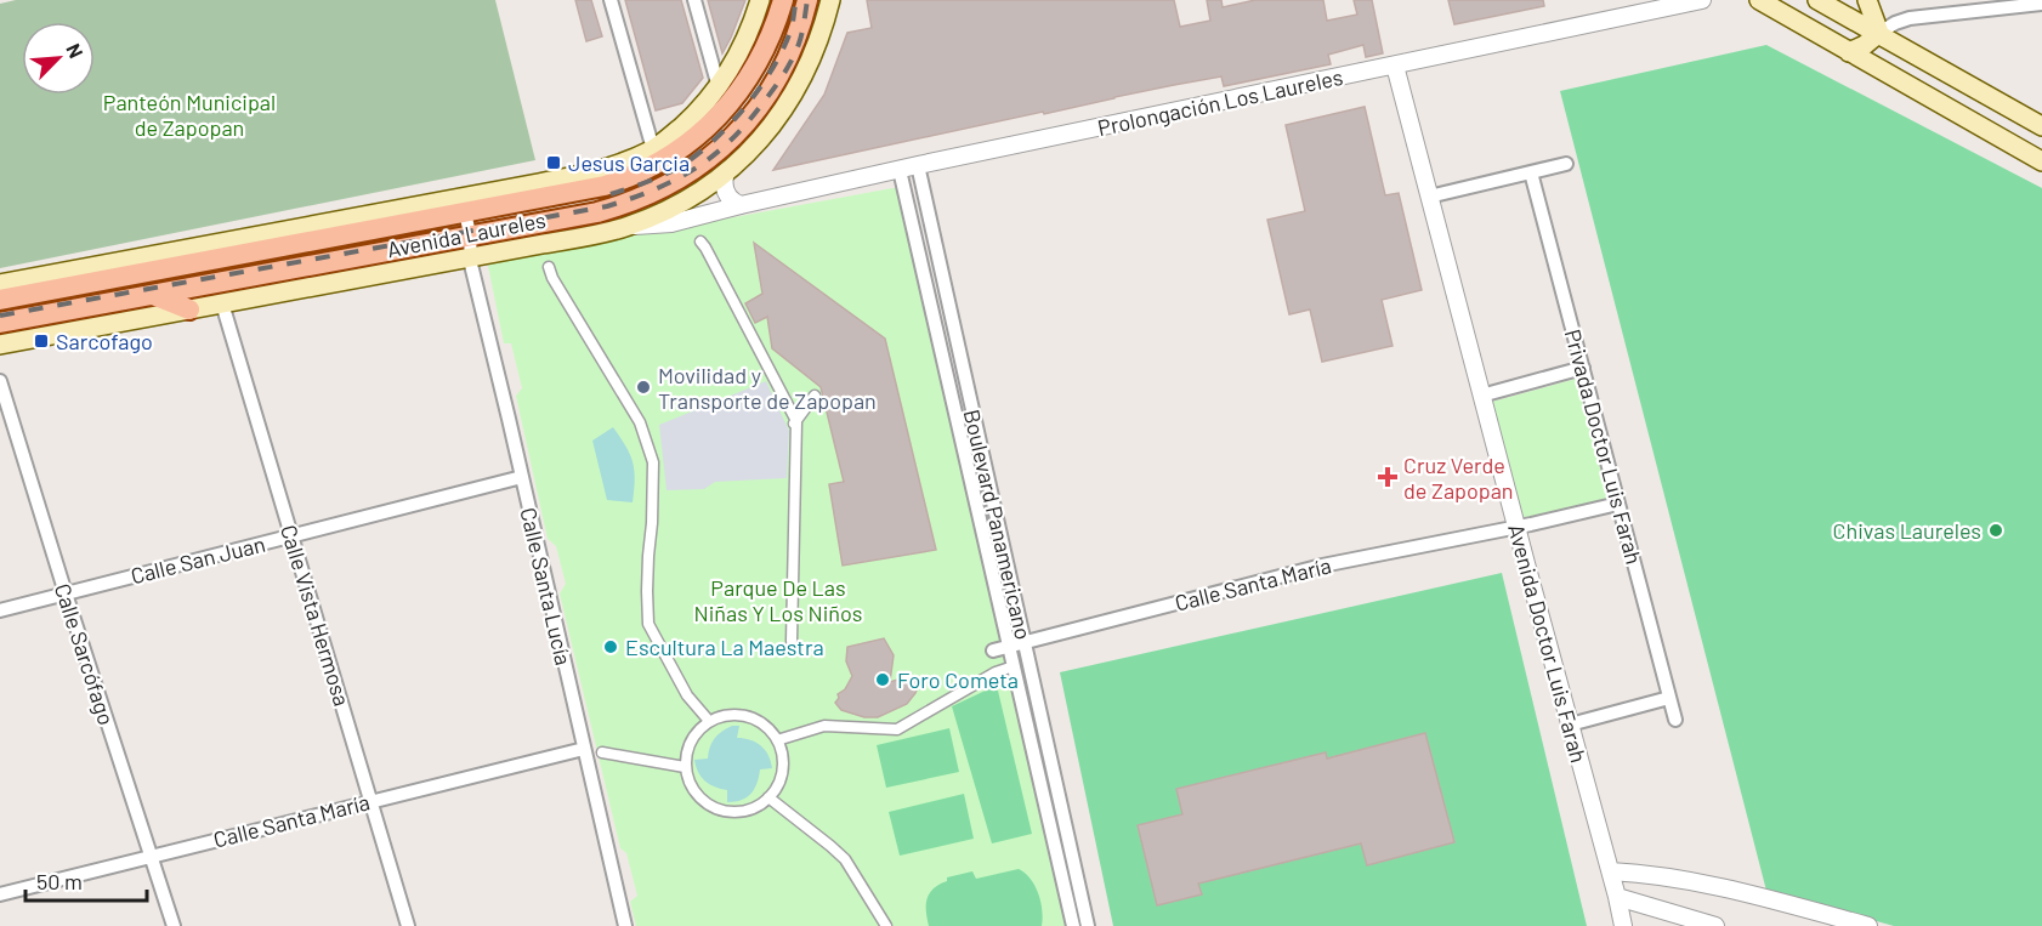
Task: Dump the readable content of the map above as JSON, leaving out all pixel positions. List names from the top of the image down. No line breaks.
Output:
{"streets":{"main road":["Avenida Laureles"],"street":["Prolongación Los Laureles","Privada Doctor Luis Farah","Boulevard Panamericano","Calle San Juan","Calle Santa María","Calle Santa Lucía","Calle Vista Hermosa","Avenida Doctor Luis Farah","Calle Sarcófago"]},"crossings":[["Prolongación Los Laureles","Avenida Laureles"],["Prolongación Los Laureles","Boulevard Panamericano"],["Prolongación Los Laureles","Avenida Doctor Luis Farah"],["Avenida Laureles","Calle Santa Lucía"],["Avenida Laureles","Calle Vista Hermosa"],["Privada Doctor Luis Farah","Calle Santa María"],["Boulevard Panamericano","Calle Santa María"],["Calle San Juan","Calle Santa Lucía"],["Calle San Juan","Calle Vista Hermosa"],["Calle San Juan","Calle Sarcófago"],["Calle Santa María","Calle Santa Lucía"],["Calle Santa María","Calle Vista Hermosa"],["Calle Santa María","Avenida Doctor Luis Farah"],["Calle Santa María","Calle Sarcófago"]],"parks":["Panteón Municipal de Zapopan","Parque De Las Niñas Y Los Niños"],"places":{"transit":["Jesus Garcia","Sarcofago"],"other":["Movilidad y Transporte de Zapopan","Chivas Laureles","Escultura La Maestra","Foro Cometa"],"health":["Cruz Verde de Zapopan"]},"scale_bar":"50 m","north":"top right"}
